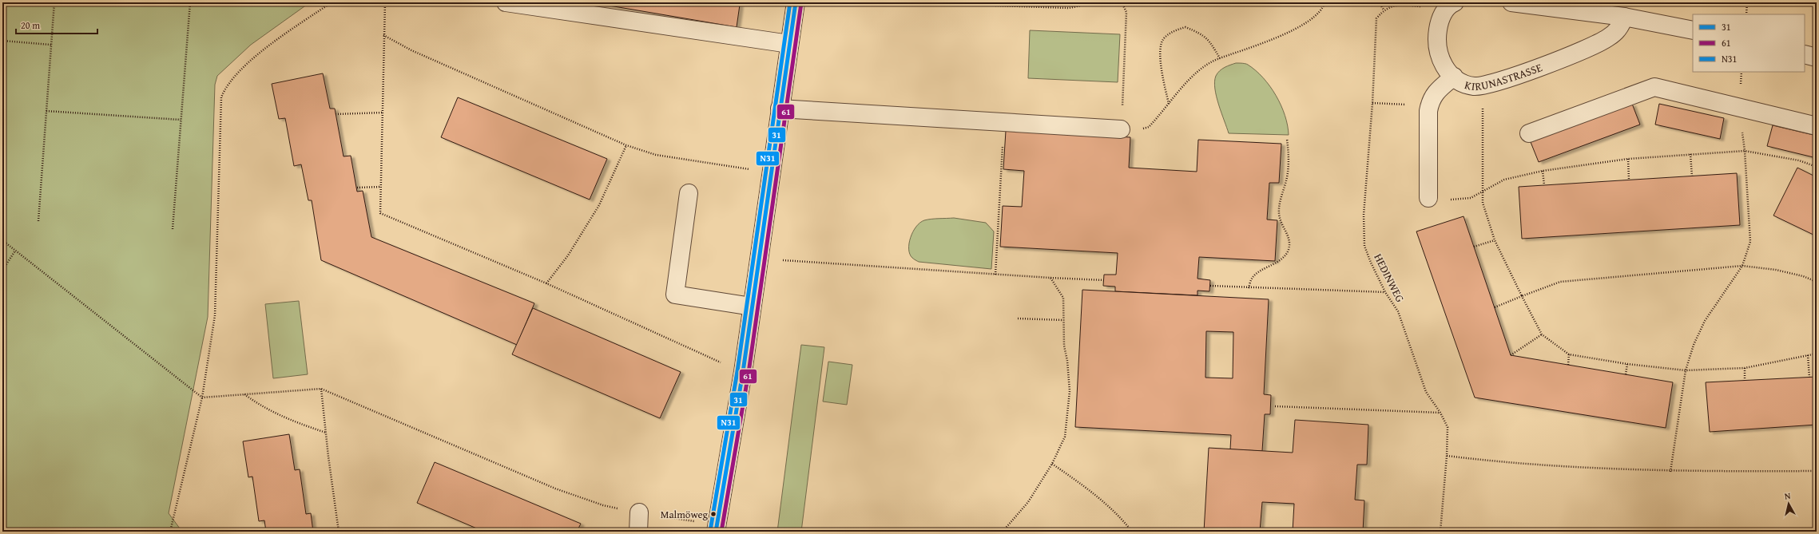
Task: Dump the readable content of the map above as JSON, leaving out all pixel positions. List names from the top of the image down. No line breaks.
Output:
{"streets":{"street":["KIRUNASTRASSE"],"path":["HEDINWEG"]},"places":["Malmöweg"],"lines":["transit line 31","transit line N31","transit line 61"],"legend":["31","61","N31"],"scale_bar":"20 m","north":"top"}
